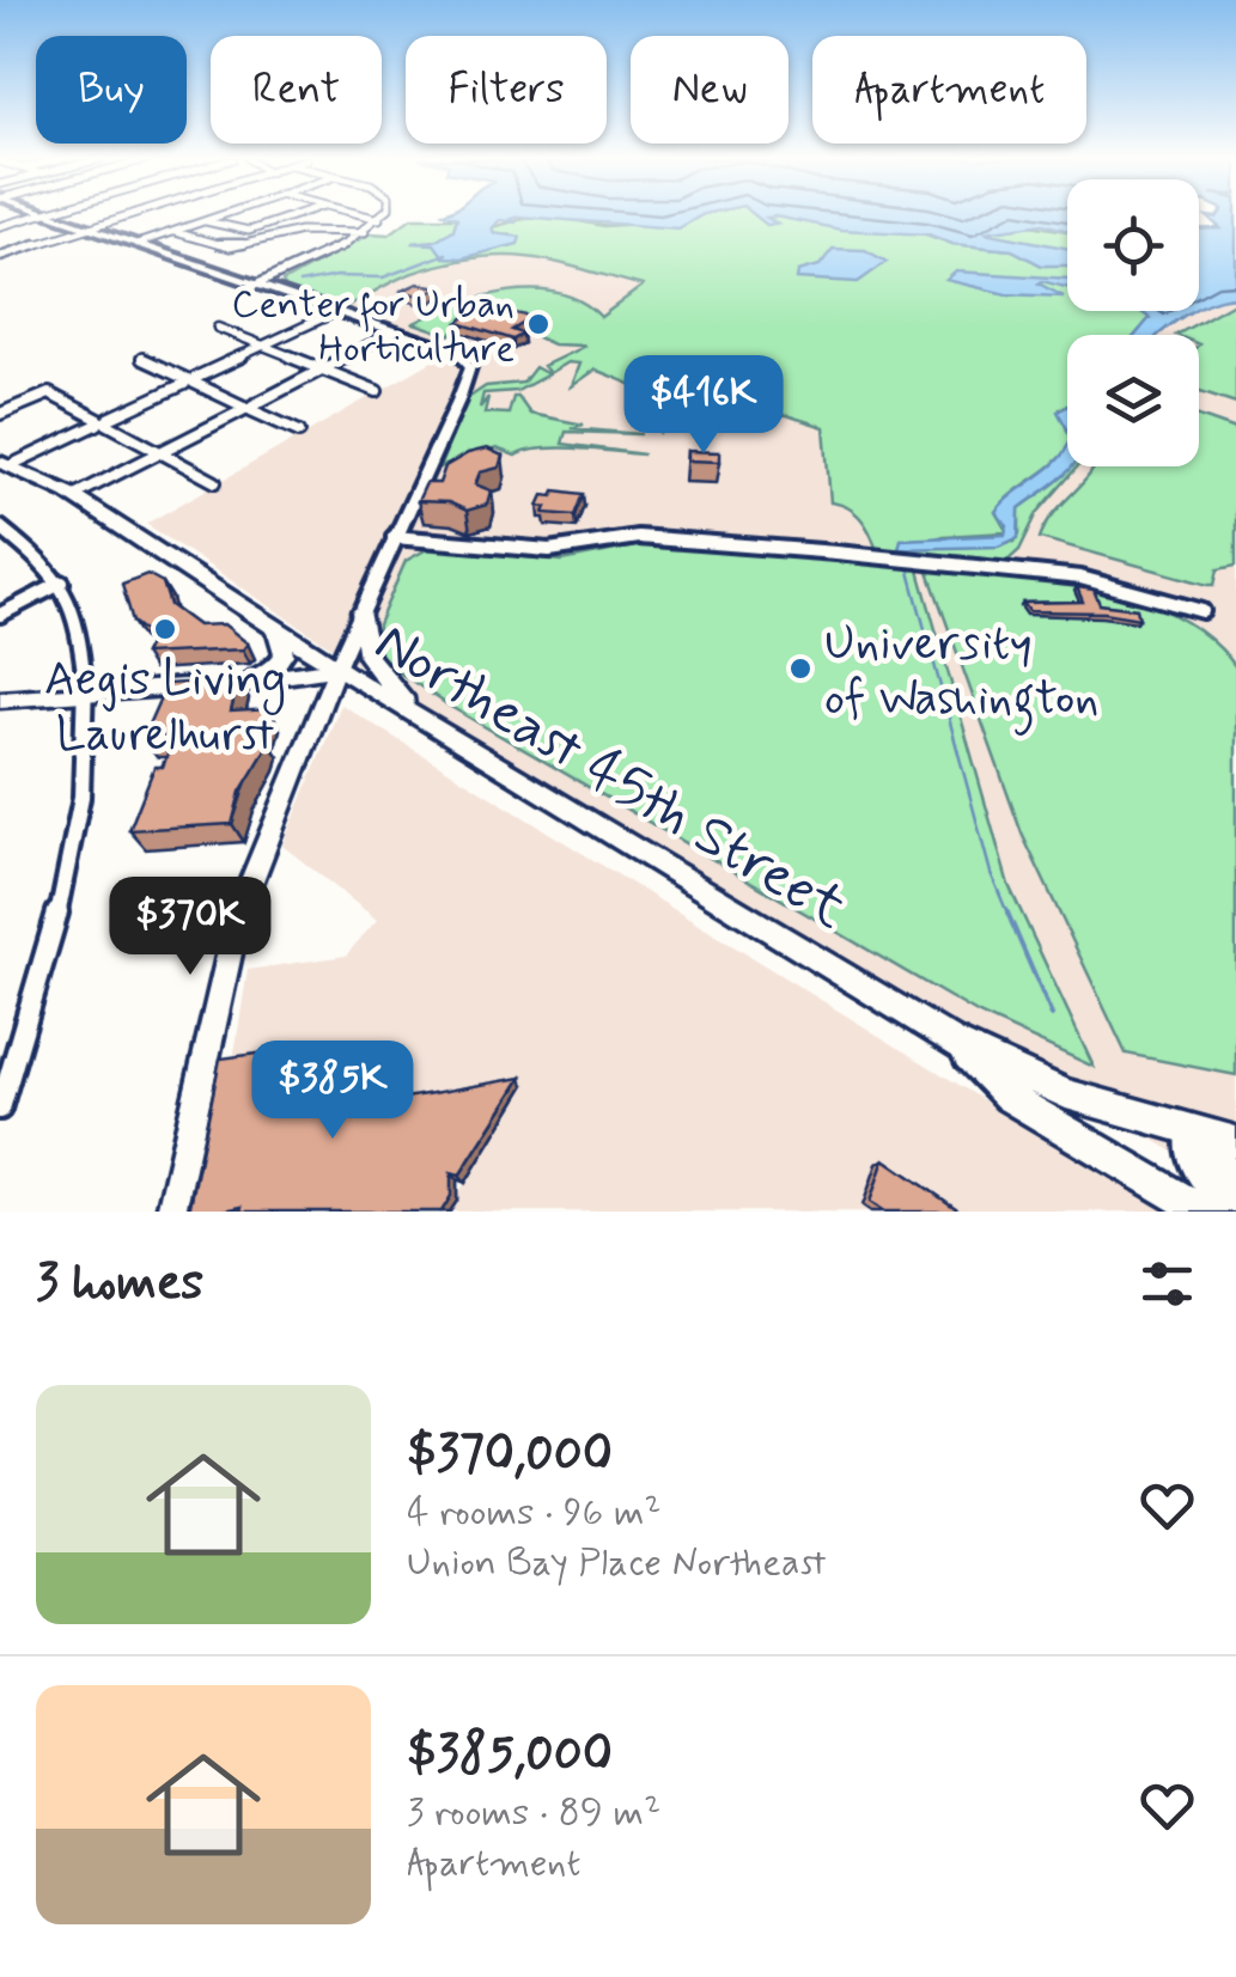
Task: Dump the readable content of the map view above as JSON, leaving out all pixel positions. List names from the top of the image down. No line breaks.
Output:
{"streets":{"main road":["Northeast 45th Street"]},"places":["Center for Urban Horticulture","Aegis Living Laurelhurst","University of Washington"],"page":{"chip":["Buy","Rent","Filters","New","Apartment"],"price":["$416K","$370K","$385K"],"heading":"3 homes","list":[{"name":"$370,000","note":"4 rooms · 96 m² · Union Bay Place Northeast"},{"name":"$385,000","note":"3 rooms · 89 m² · Apartment"}]}}
